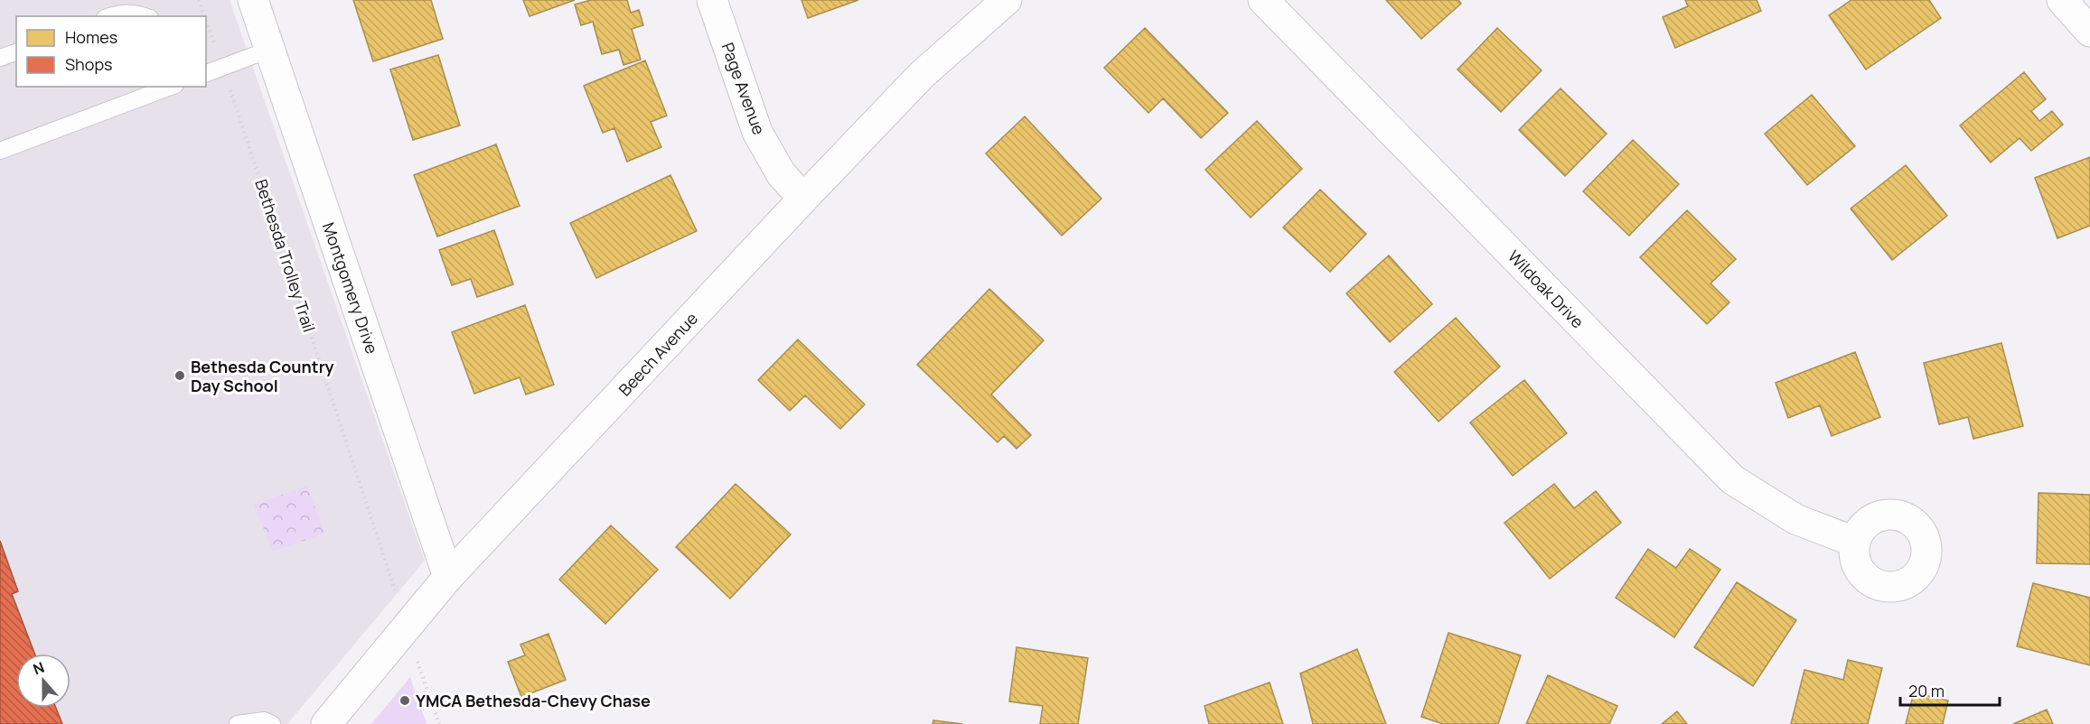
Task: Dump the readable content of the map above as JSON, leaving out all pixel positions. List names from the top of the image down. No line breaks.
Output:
{"streets":{"street":["Page Avenue","Montgomery Drive","Wildoak Drive","Beech Avenue"],"path":["Bethesda Trolley Trail"]},"crossings":[["Page Avenue","Beech Avenue"],["Montgomery Drive","Beech Avenue"]],"places":["Bethesda Country Day School","YMCA Bethesda-Chevy Chase"],"legend":["Homes","Shops"],"scale_bar":"20 m","north":"top"}
